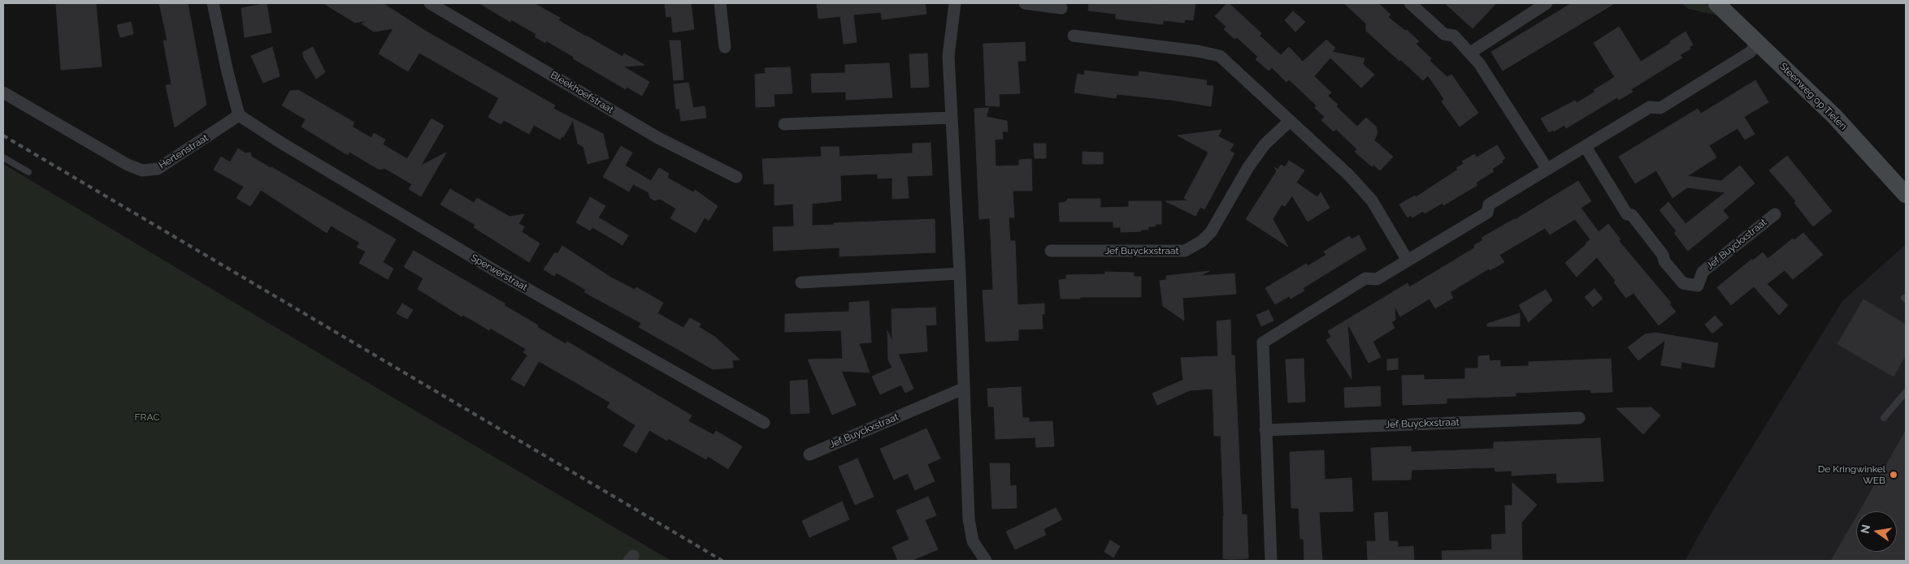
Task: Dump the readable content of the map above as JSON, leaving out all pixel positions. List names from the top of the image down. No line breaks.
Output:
{"streets":{"street":["Bleekhoefstraat","Steenweg op Tielen","Hertenstraat","Jef Buyckxstraat","Sperwerstraat"]},"crossings":[["Hertenstraat","Sperwerstraat"]],"parks":["FRAC"],"places":["De Kringwinkel WEB"],"north":"left"}
